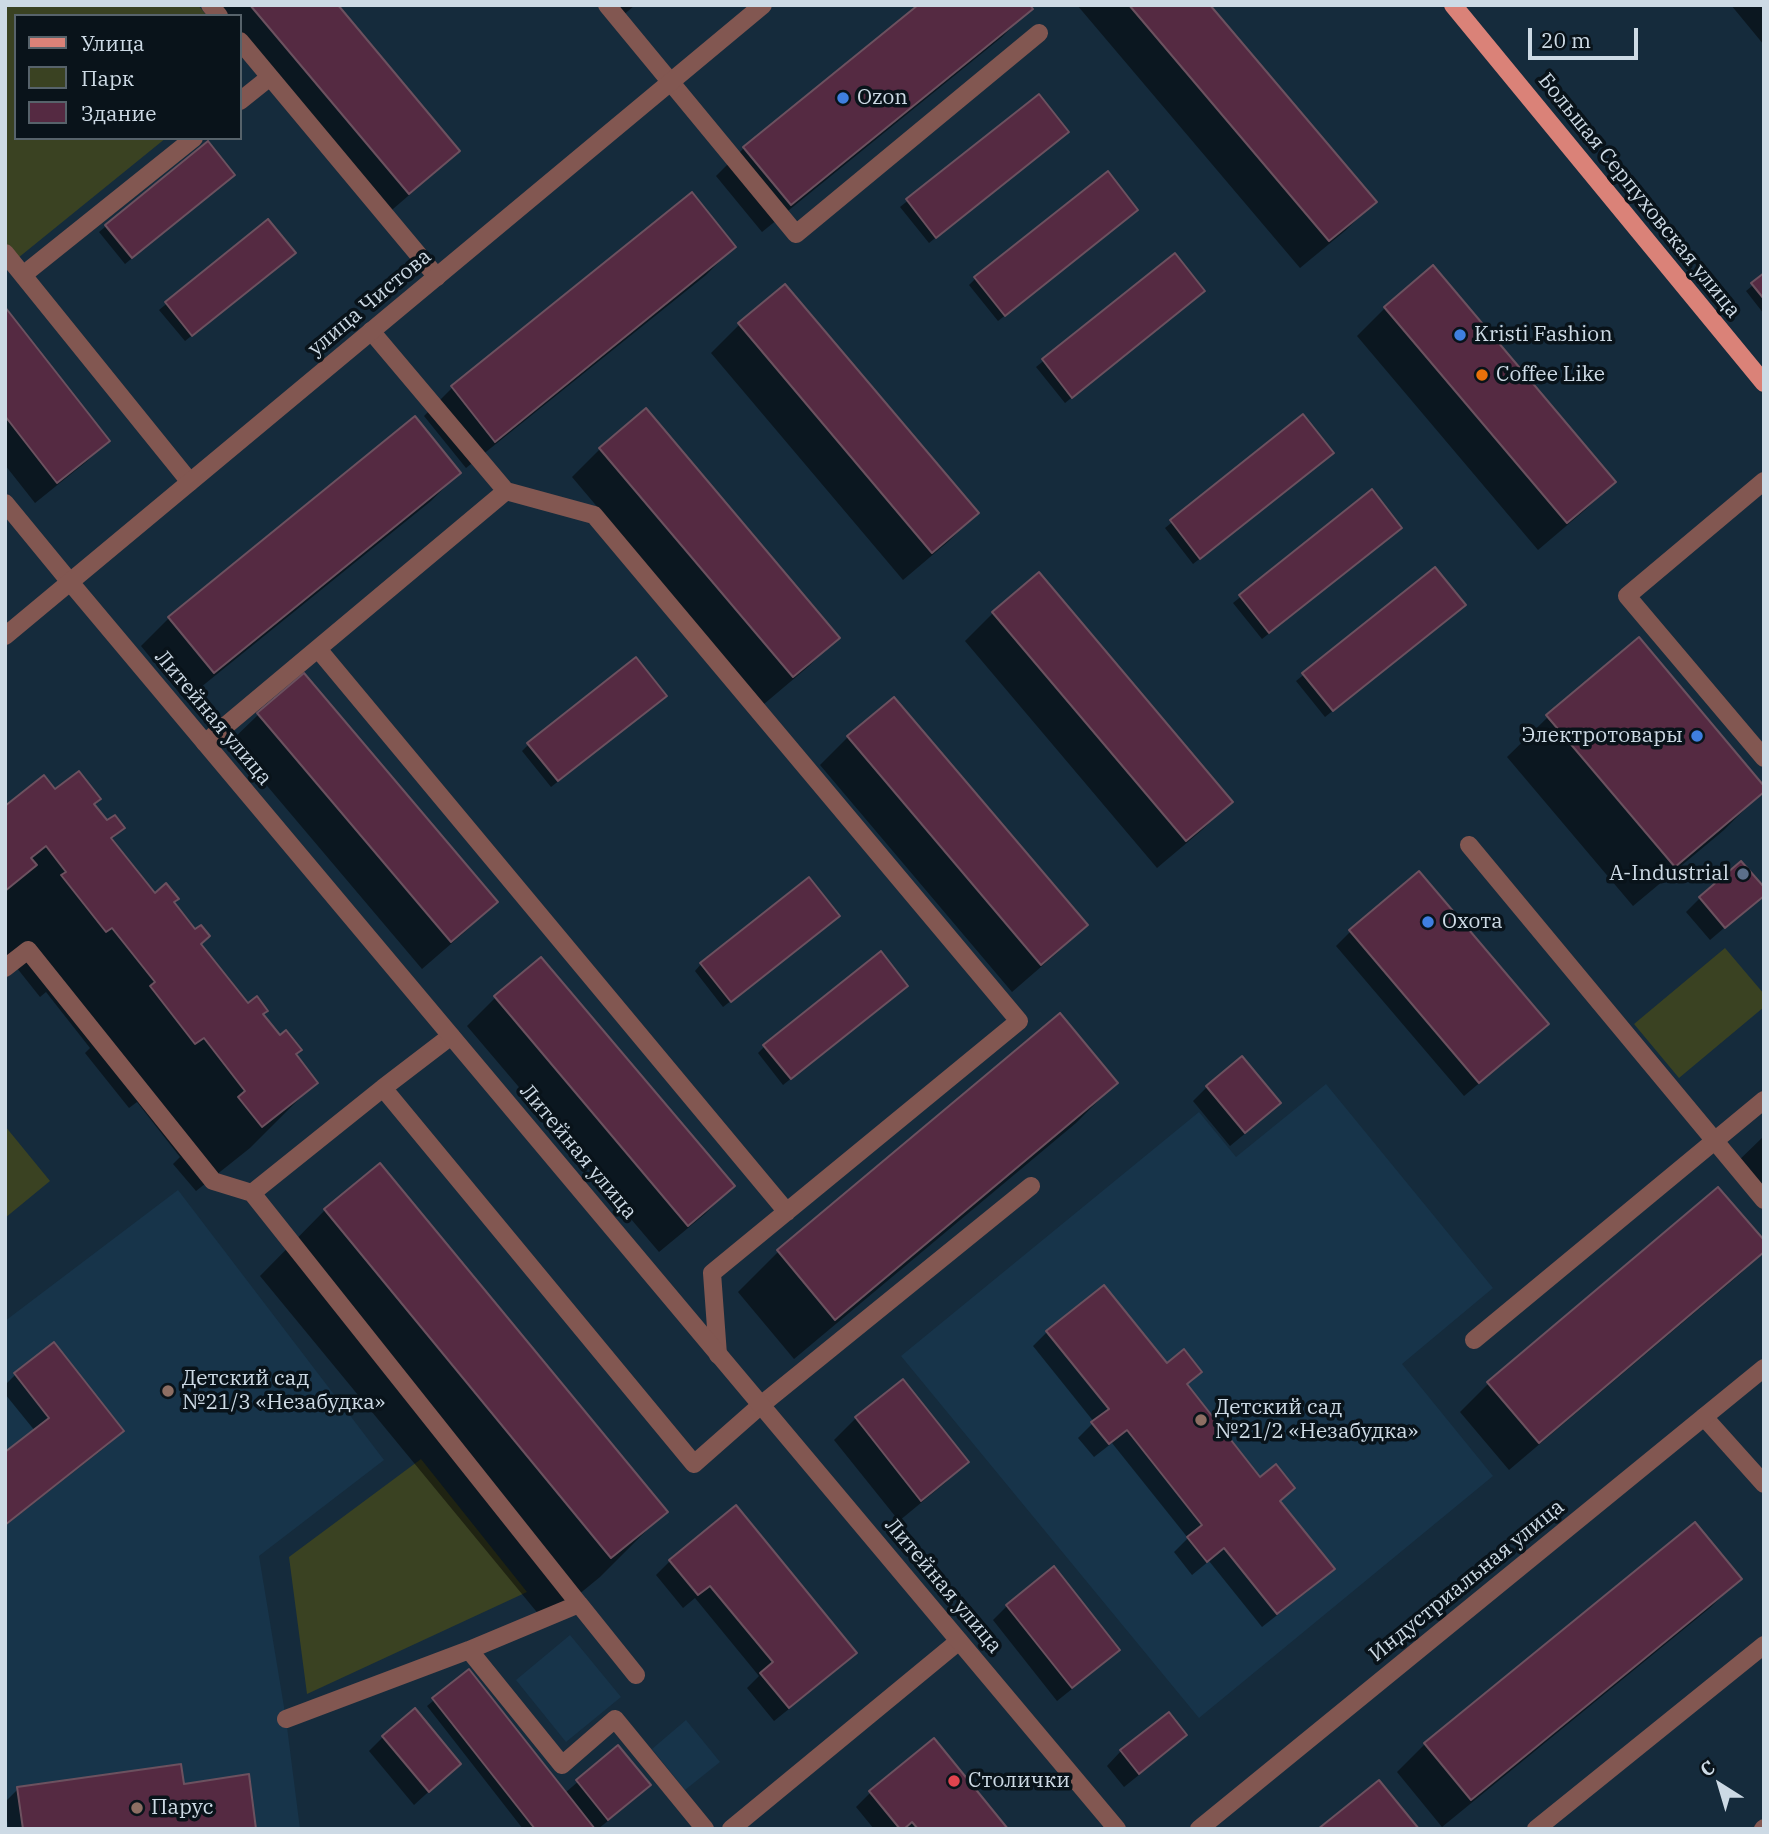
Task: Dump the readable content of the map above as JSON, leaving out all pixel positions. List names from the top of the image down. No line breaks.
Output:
{"streets":{"main road":["Большая Серпуховская улица"],"street":["улица Чистова","Литейная улица","Индустриальная улица"]},"crossings":[["улица Чистова","Литейная улица"]],"places":["Ozon","Kristi Fashion","Coffee Like","Электротовары","A-Industrial","Охота","Детский сад №21/3 «Незабудка»","Детский сад №21/2 «Незабудка»","Столички","Парус"],"legend":["Улица","Парк","Здание"],"scale_bar":"20 m","north":"top left"}
